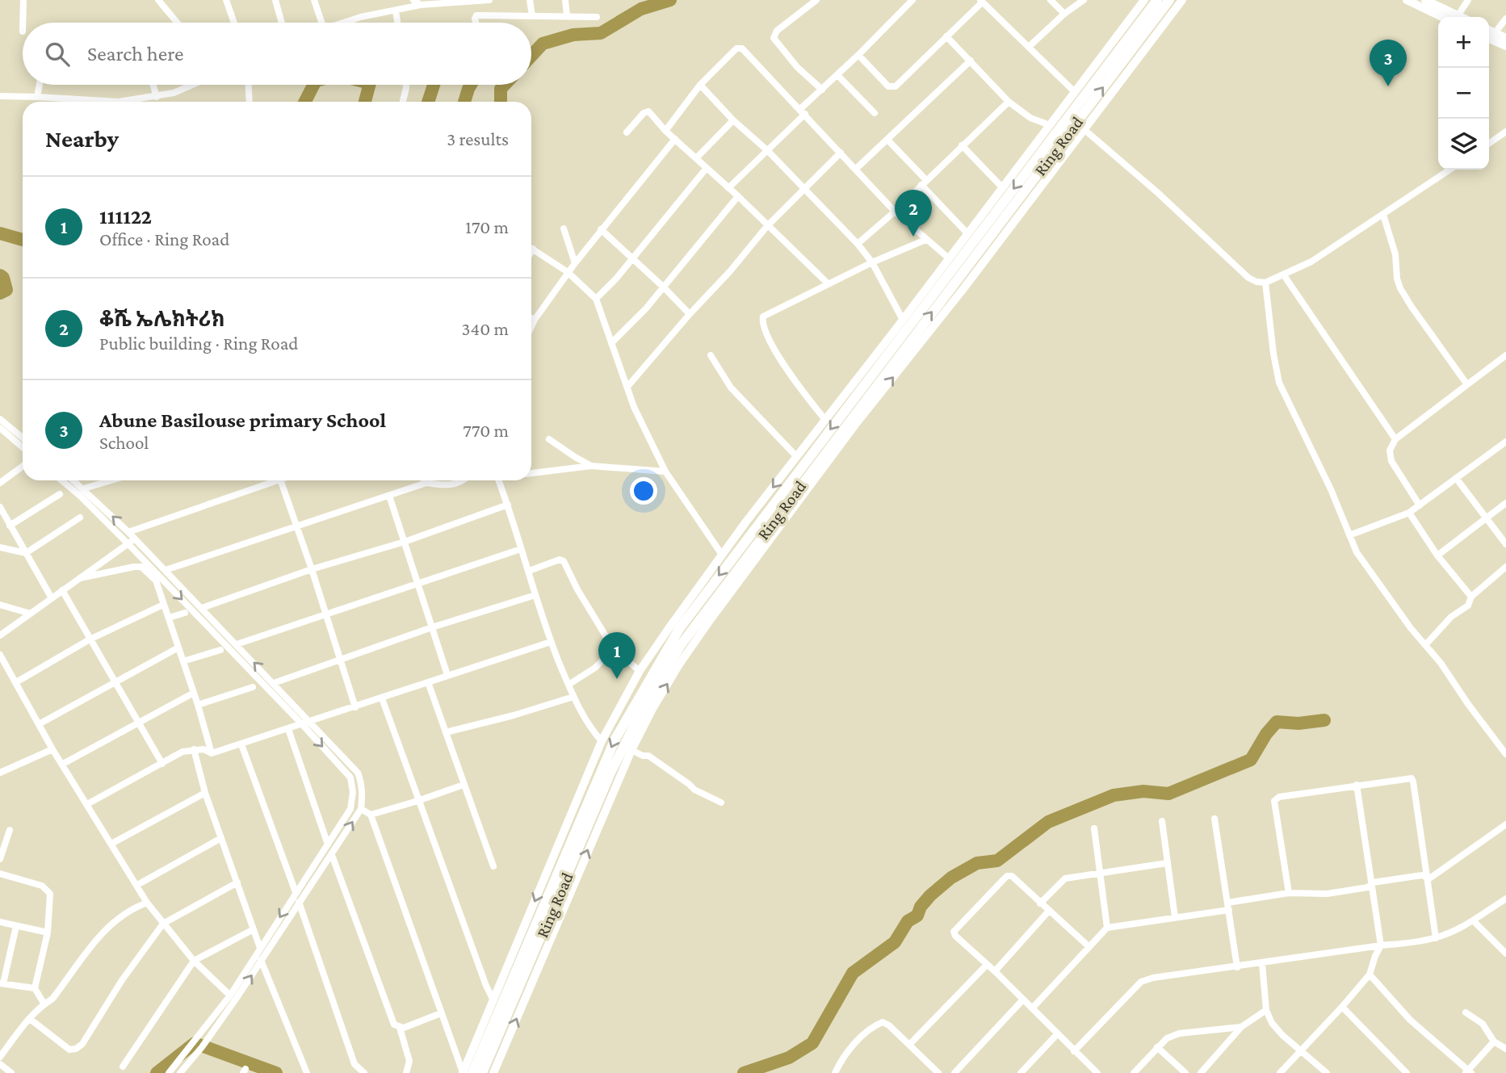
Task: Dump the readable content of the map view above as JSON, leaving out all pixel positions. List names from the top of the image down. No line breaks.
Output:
{"streets":{"highway":["Ring Road"]},"page":{"map_buttons":["+","−"],"search":"Search here","pins":["3","2","1"],"heading":["Nearby","3 results"],"list":[{"mark":"1","name":"111122","note":"Office · Ring Road","value":"170 m"},{"mark":"2","name":"ቆሼ ኤሌክትሪክ","note":"Public building · Ring Road","value":"340 m"},{"mark":"3","name":"Abune Basilouse primary School","note":"School","value":"770 m"}]}}
